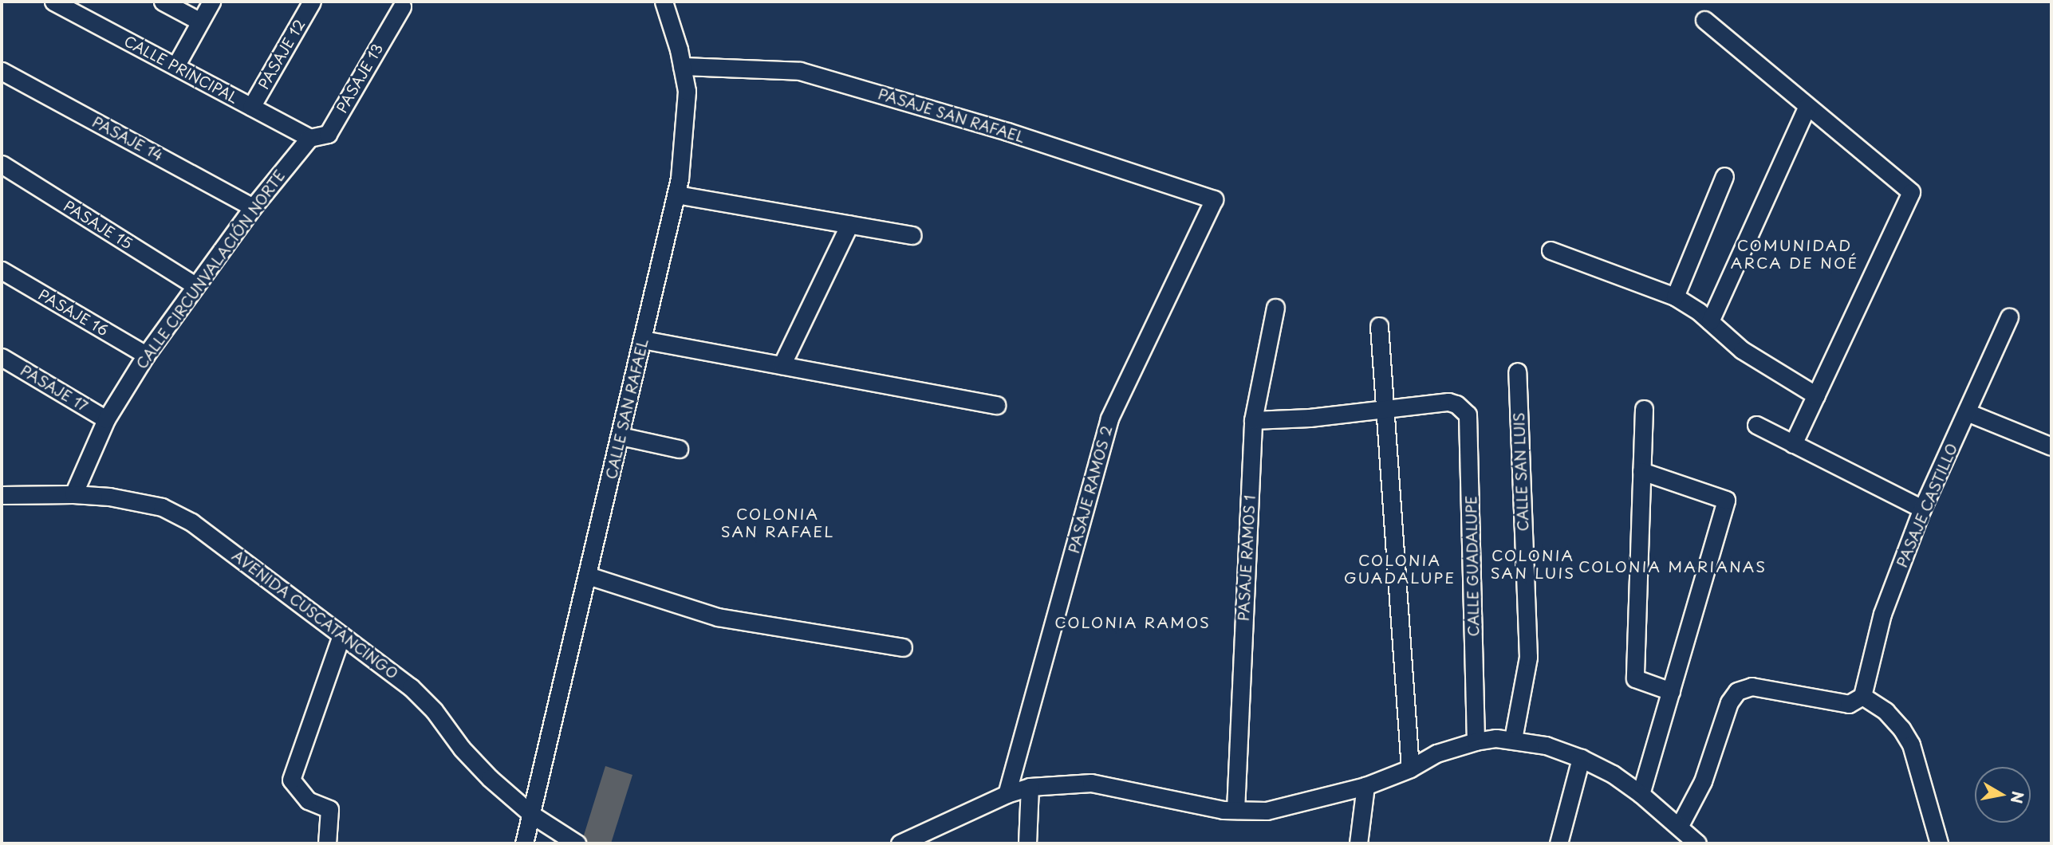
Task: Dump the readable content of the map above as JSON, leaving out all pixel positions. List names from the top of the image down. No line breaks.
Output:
{"streets":{"street":["PASAJE 12","CALLE PRINCIPAL","PASAJE 13","PASAJE SAN RAFAEL","PASAJE 14","PASAJE 15","CALLE CIRCUNVALACIÓN NORTE","PASAJE 16","PASAJE 17","CALLE SAN RAFAEL","CALLE SAN LUIS","PASAJE RAMOS 2","PASAJE CASTILLO","PASAJE RAMOS 1","CALLE GUADALUPE","AVENIDA CUSCATANCINGO"]},"crossings":[["PASAJE 12","CALLE PRINCIPAL"],["CALLE PRINCIPAL","PASAJE 13"],["CALLE PRINCIPAL","CALLE CIRCUNVALACIÓN NORTE"],["PASAJE 13","CALLE CIRCUNVALACIÓN NORTE"],["PASAJE SAN RAFAEL","CALLE SAN RAFAEL"],["PASAJE SAN RAFAEL","PASAJE RAMOS 2"],["PASAJE 14","CALLE CIRCUNVALACIÓN NORTE"],["PASAJE 15","CALLE CIRCUNVALACIÓN NORTE"],["CALLE CIRCUNVALACIÓN NORTE","PASAJE 16"],["CALLE CIRCUNVALACIÓN NORTE","PASAJE 17"],["CALLE CIRCUNVALACIÓN NORTE","AVENIDA CUSCATANCINGO"],["CALLE SAN RAFAEL","AVENIDA CUSCATANCINGO"]],"districts":["COMUNIDAD ARCA DE NOÉ","COLONIA SAN RAFAEL","COLONIA SAN LUIS","COLONIA GUADALUPE","COLONIA MARIANAS","COLONIA RAMOS"],"north":"right"}
